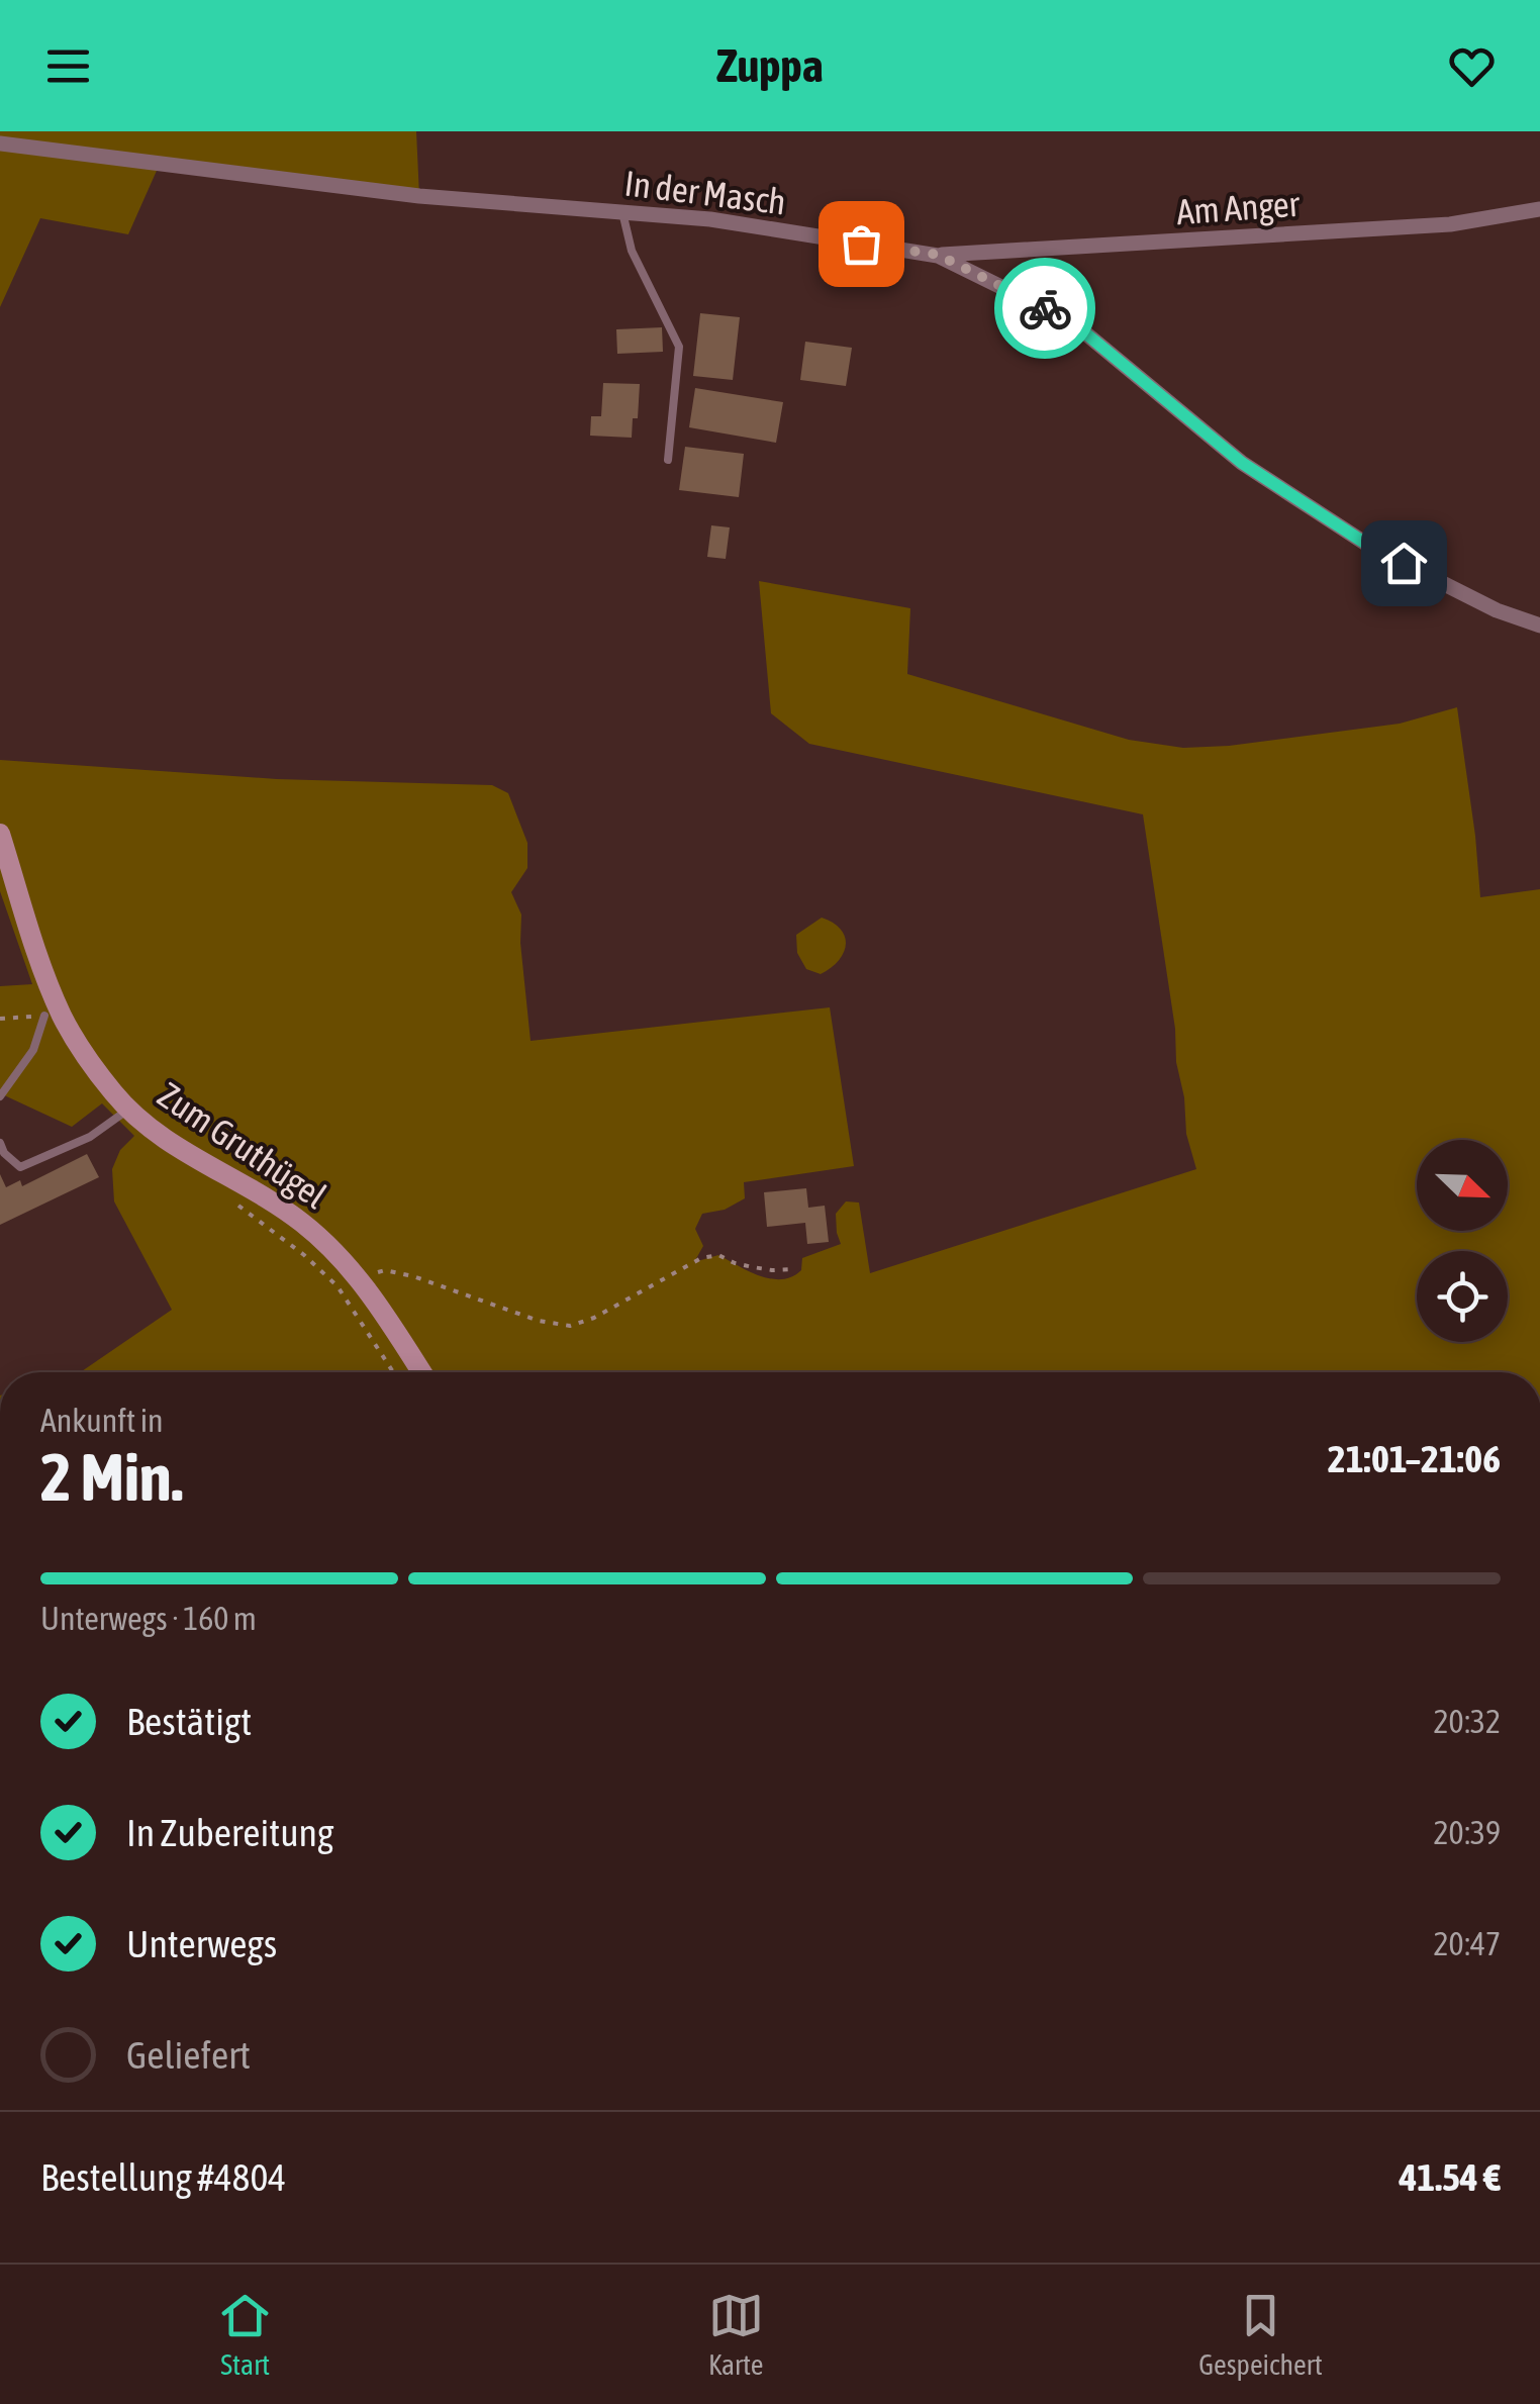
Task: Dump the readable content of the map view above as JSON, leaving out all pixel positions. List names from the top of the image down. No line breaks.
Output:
{"streets":{"street":["In der Masch","Am Anger","Zum Gruthügel"]},"crossings":[["In der Masch","Am Anger"]],"north":"bottom right","page":{"header":"Zuppa","heading":["2 Min.","Ankunft in","21:01–21:06"],"panel":["Bestellung #4804","41.54 €"],"bar":"Unterwegs · 160 m","list":[["Bestätigt","20:32"],["In Zubereitung","20:39"],["Unterwegs","20:47"],"Geliefert"],"tabs":["Start","Karte","Gespeichert"]}}
